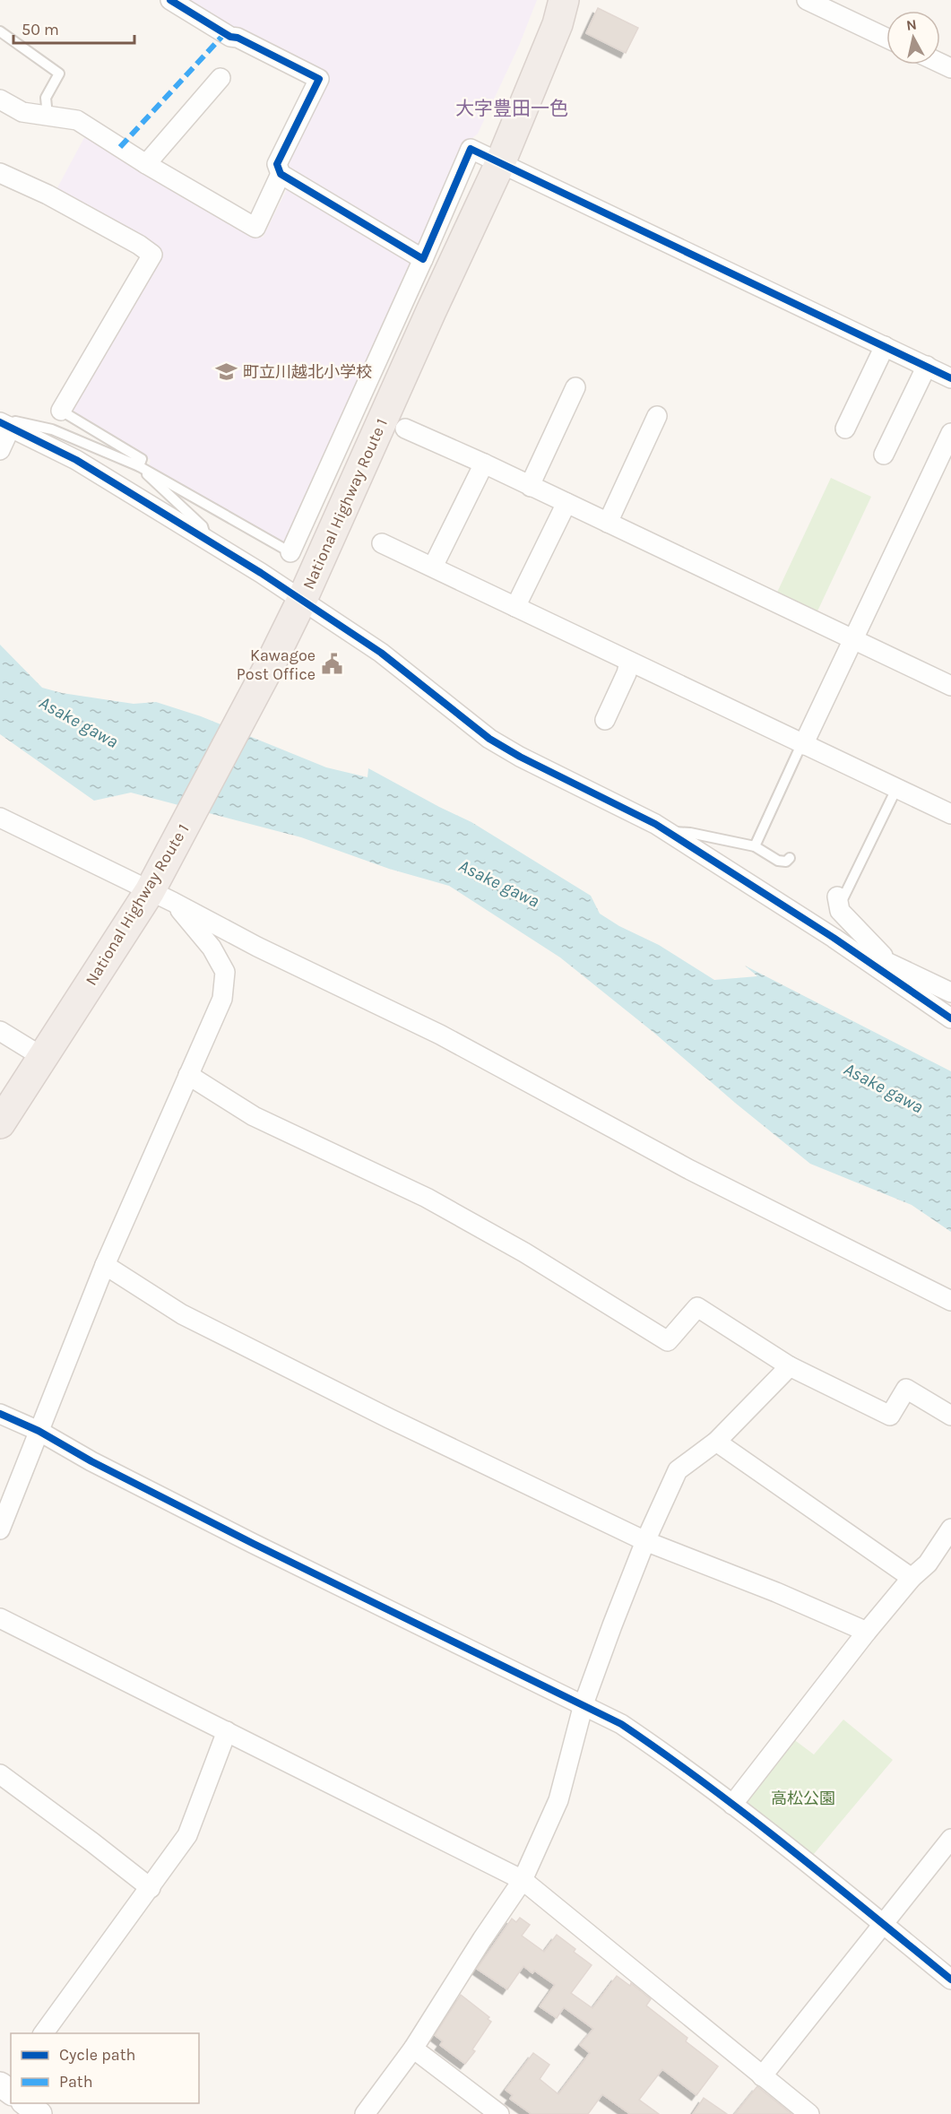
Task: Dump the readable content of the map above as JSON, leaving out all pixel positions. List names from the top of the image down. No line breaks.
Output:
{"streets":{"highway":["National Highway Route 1"]},"districts":["大字豊田一色"],"water":["Asake gawa"],"parks":["高松公園"],"places":{"school or university":["町立川越北小学校"],"public building":["Kawagoe Post Office"]},"legend":["Cycle path","Path"],"scale_bar":"50 m","north":"top"}
